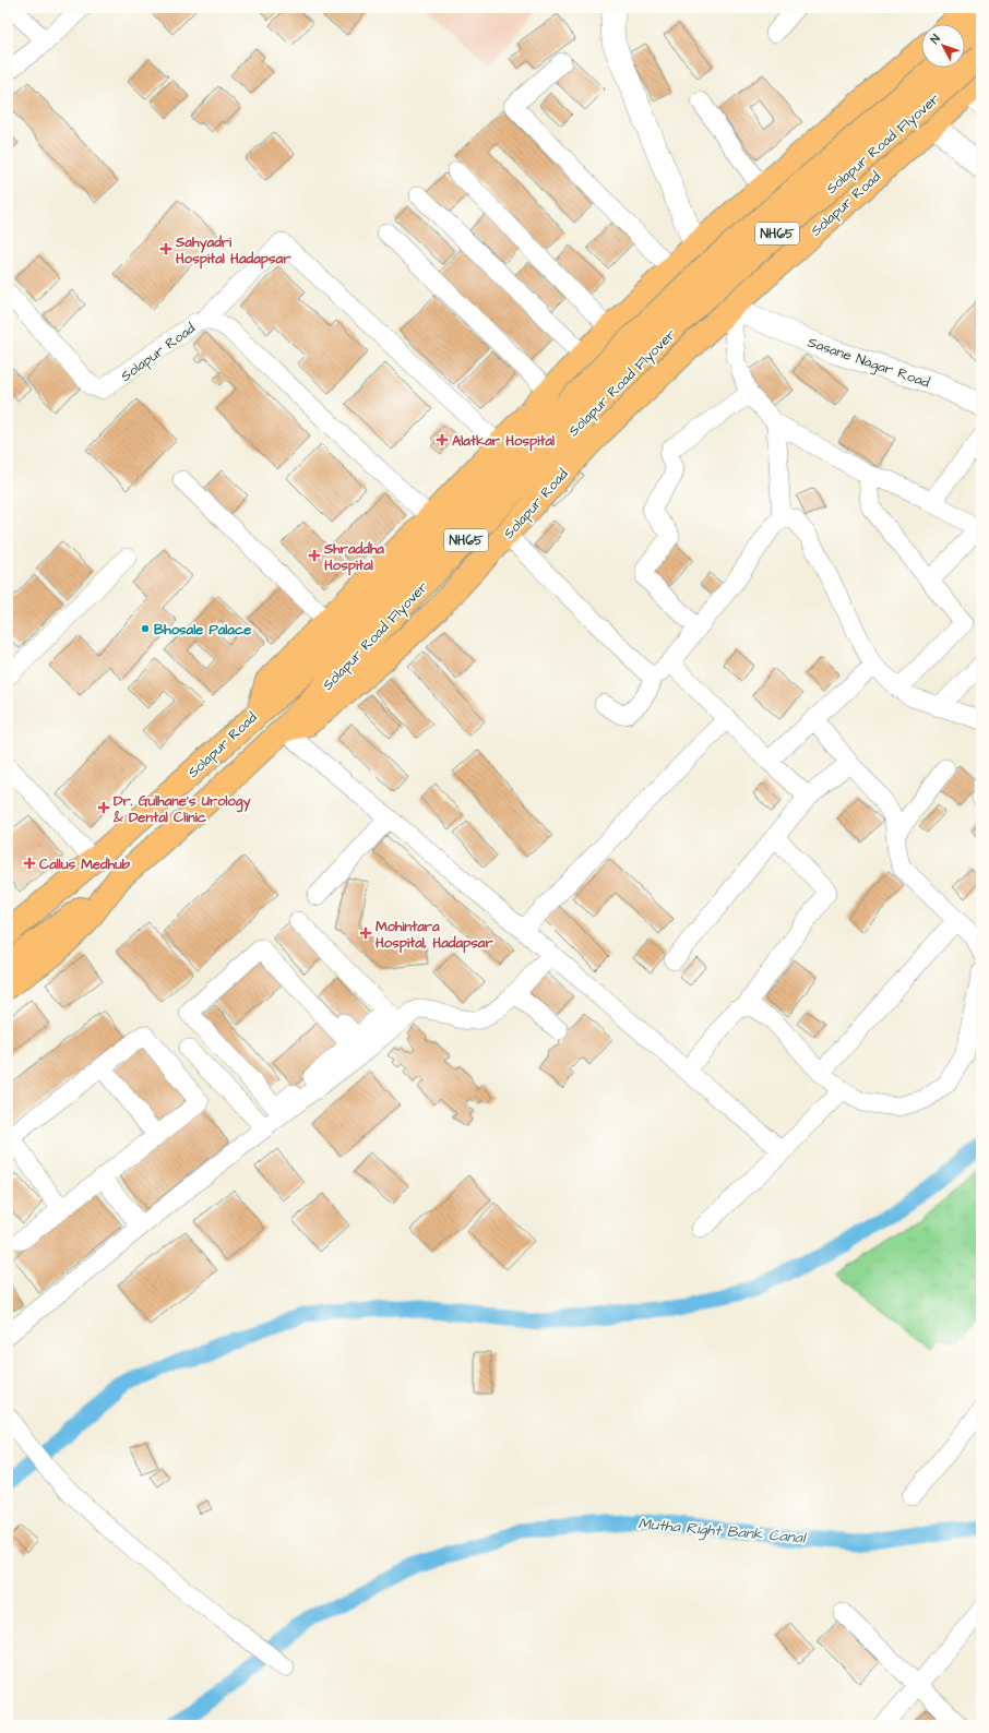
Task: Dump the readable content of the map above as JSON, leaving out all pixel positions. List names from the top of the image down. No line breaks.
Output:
{"streets":{"main road":["Solapur Road Flyover","Solapur Road","NH65"],"street":["Sasane Nagar Road"]},"crossings":[["Solapur Road Flyover","Solapur Road"],["Solapur Road","Sasane Nagar Road"]],"water":["Mutha Right Bank Canal"],"places":{"health":["Sahyadri Hospital Hadapsar","Alatkar Hospital","Shraddha Hospital","Dr. Gulhane's Urology & Dental Clinic","Callus Medhub","Mohintara Hospital, Hadapsar"],"other":["Bhosale Palace"]},"north":"top left"}
